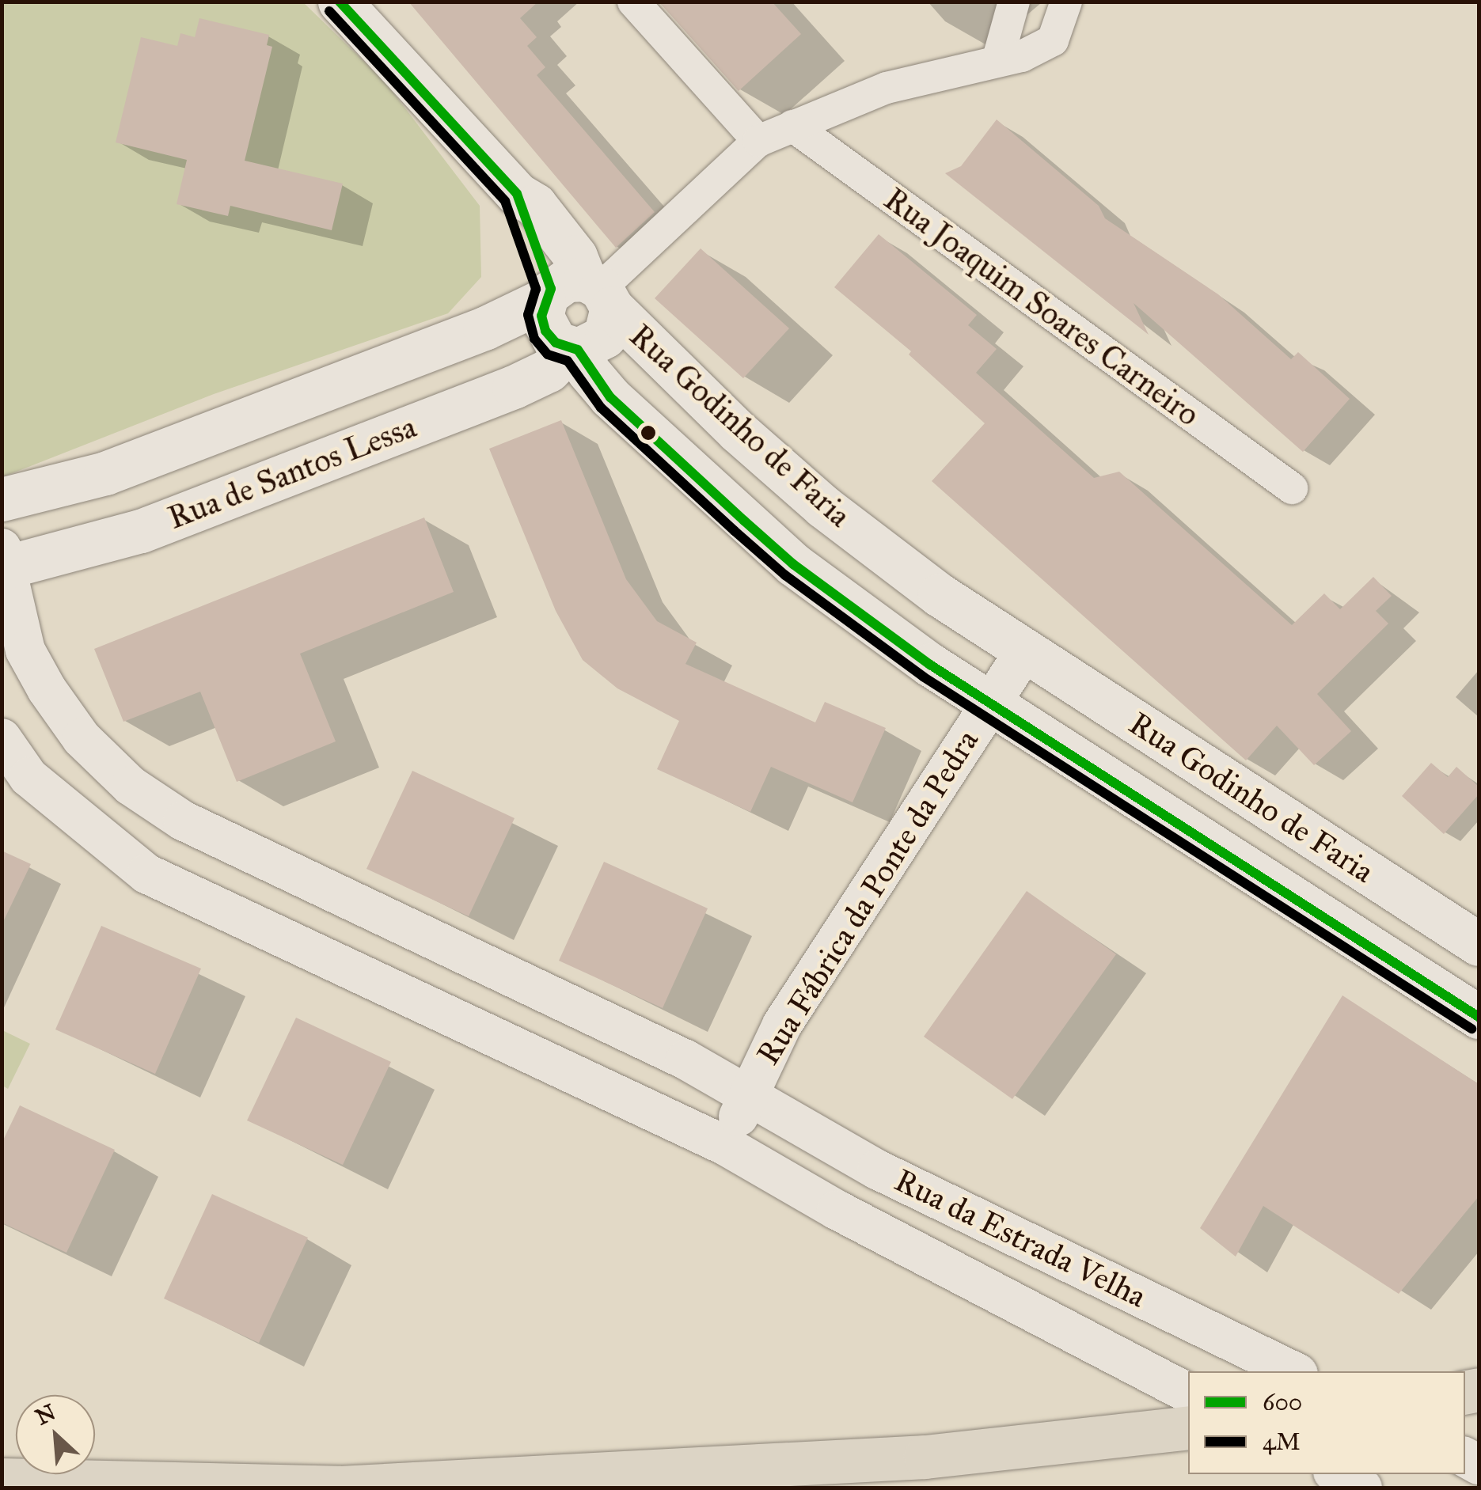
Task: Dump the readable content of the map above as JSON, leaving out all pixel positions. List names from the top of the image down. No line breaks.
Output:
{"streets":{"main road":["Rua Godinho de Faria","Rua de Santos Lessa"],"street":["Rua Joaquim Soares Carneiro","Rua Fábrica da Ponte da Pedra","Rua da Estrada Velha"]},"crossings":[["Rua Godinho de Faria","Rua de Santos Lessa"],["Rua Godinho de Faria","Rua Fábrica da Ponte da Pedra"],["Rua de Santos Lessa","Rua da Estrada Velha"],["Rua Fábrica da Ponte da Pedra","Rua da Estrada Velha"]],"lines":["transit line 600","transit line 4M"],"legend":["600","4M"],"north":"top left"}
